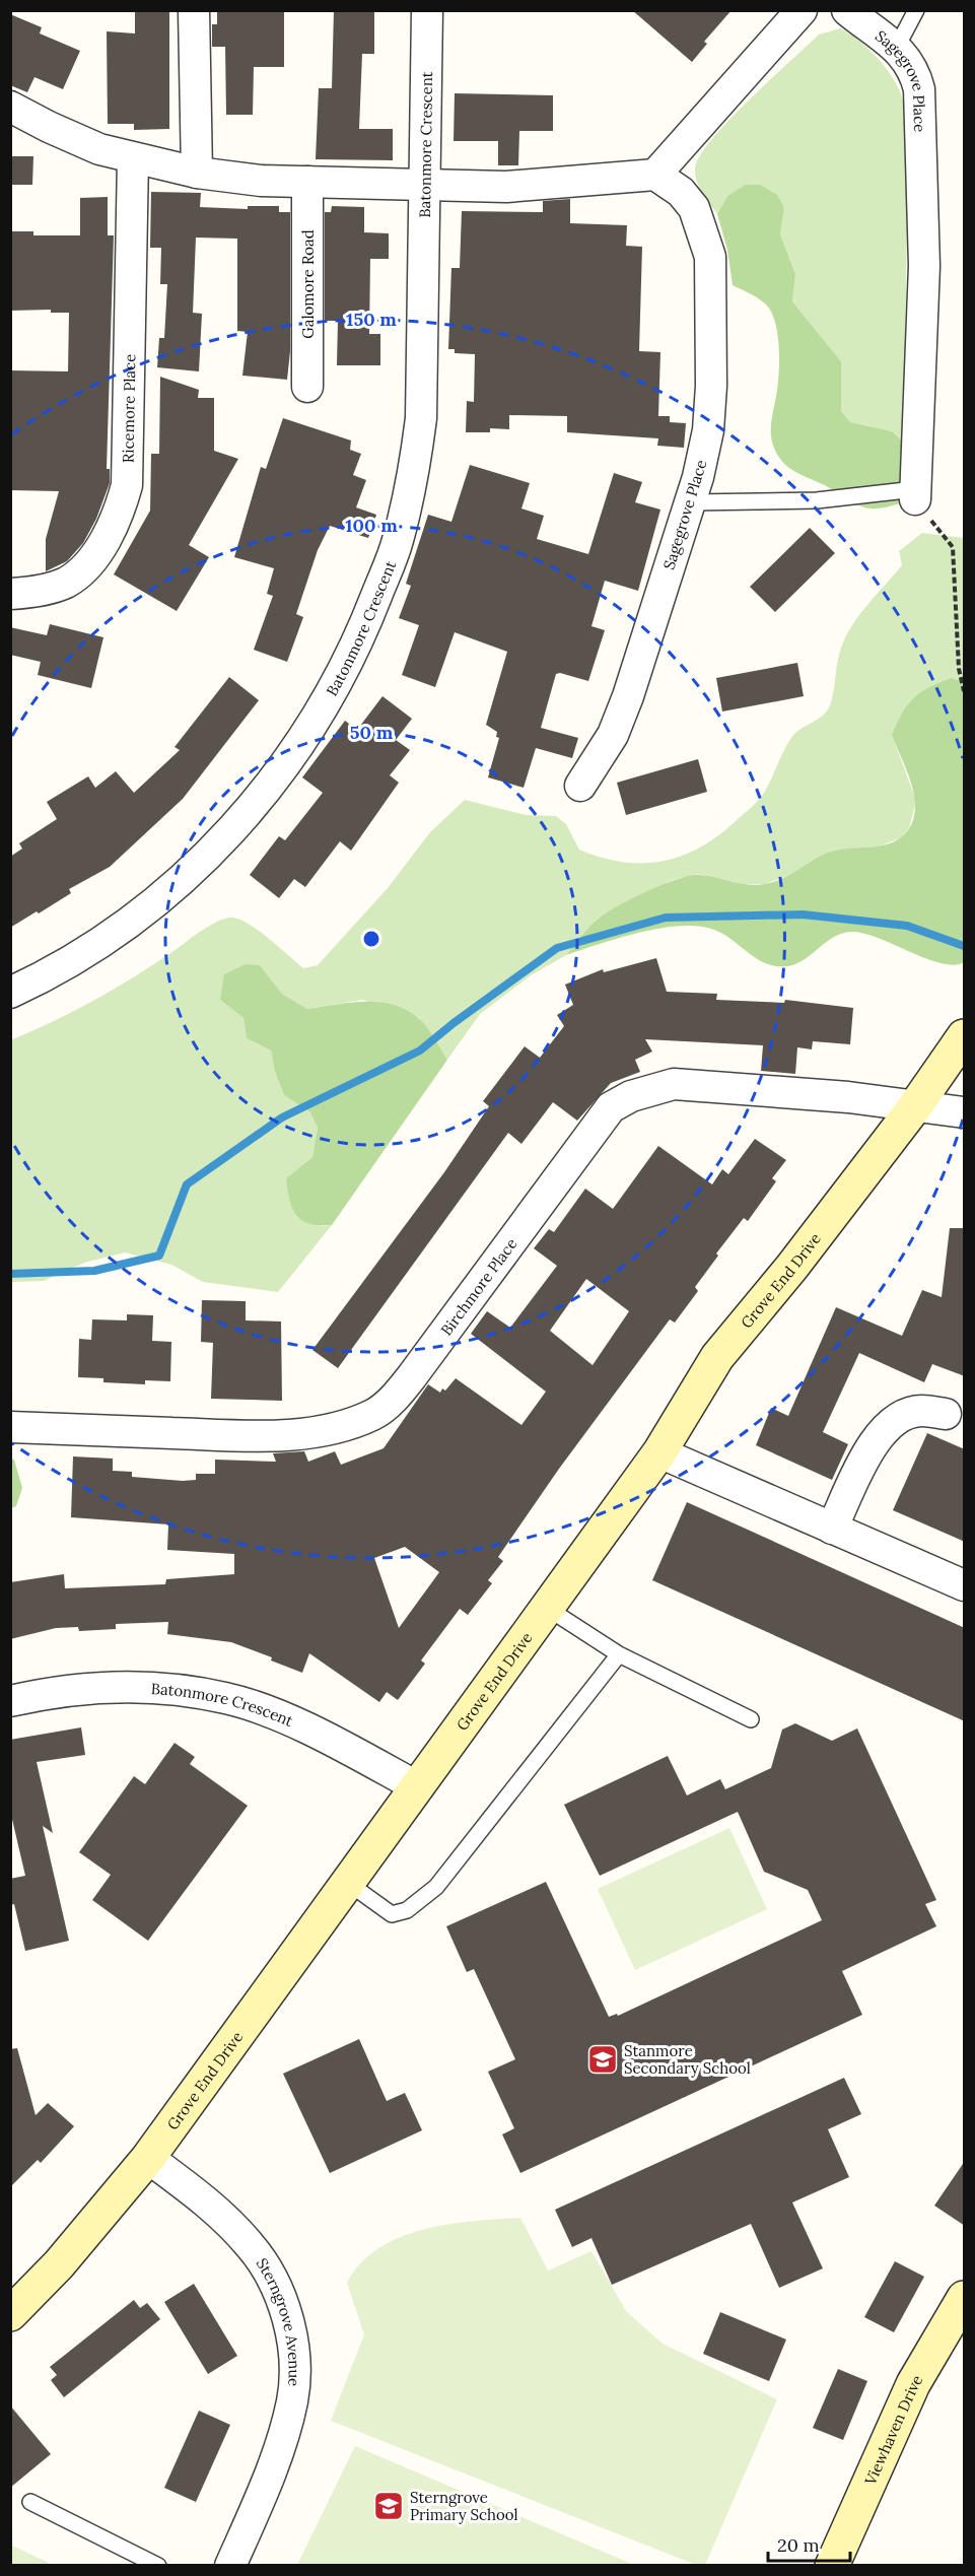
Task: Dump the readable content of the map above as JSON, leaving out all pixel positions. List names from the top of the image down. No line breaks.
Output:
{"streets":{"street":["Sagegrove Place","Batonmore Crescent","Galomore Road","Ricemore Place","Grove End Drive","Birchmore Place","Sterngrove Avenue","Viewhaven Drive"]},"crossings":[["Batonmore Crescent","Grove End Drive"],["Grove End Drive","Birchmore Place"],["Grove End Drive","Sterngrove Avenue"]],"places":{"school or university":["Stanmore Secondary School","Sterngrove Primary School"]},"scale_bar":"20 m","rings":["150 m","100 m","50 m"]}
